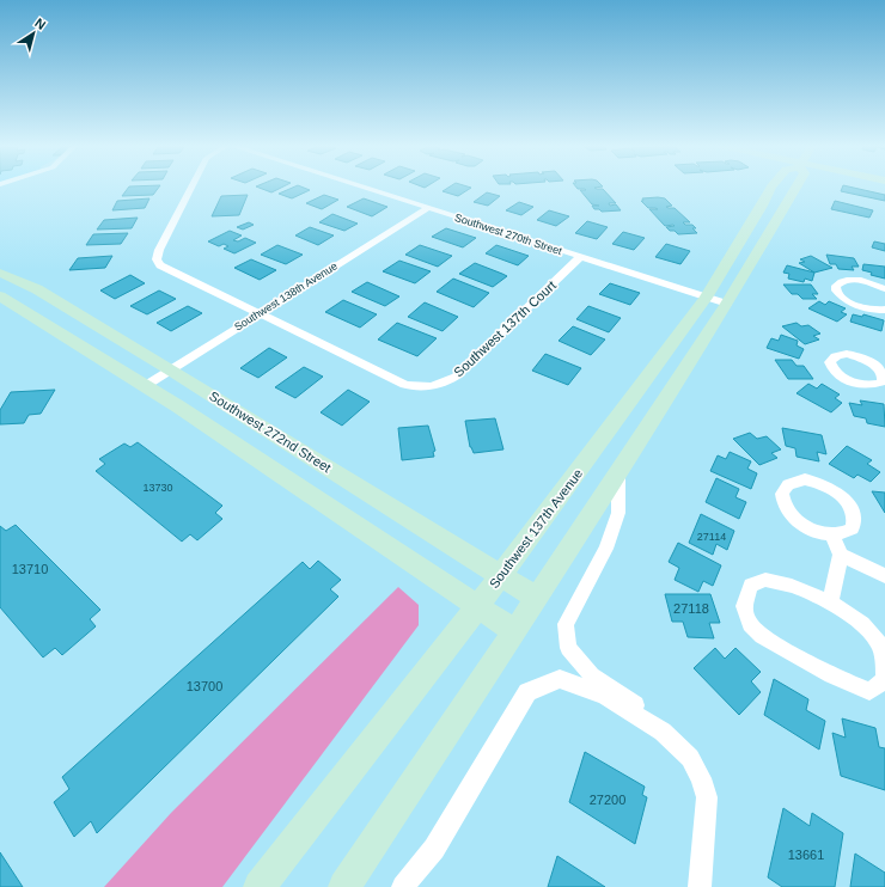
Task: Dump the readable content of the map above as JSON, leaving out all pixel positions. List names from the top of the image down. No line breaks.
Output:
{"streets":{"main road":["Southwest 272nd Street","Southwest 137th Avenue"],"street":["Southwest 270th Street","Southwest 138th Avenue","Southwest 137th Court"]},"crossings":[["Southwest 270th Street","Southwest 138th Avenue"],["Southwest 270th Street","Southwest 137th Court"],["Southwest 270th Street","Southwest 137th Avenue"],["Southwest 138th Avenue","Southwest 137th Court"],["Southwest 138th Avenue","Southwest 272nd Street"],["Southwest 272nd Street","Southwest 137th Avenue"]],"house_numbers":["13730","27114","13710","27118","13700","27200","13661"],"north":"top right"}
